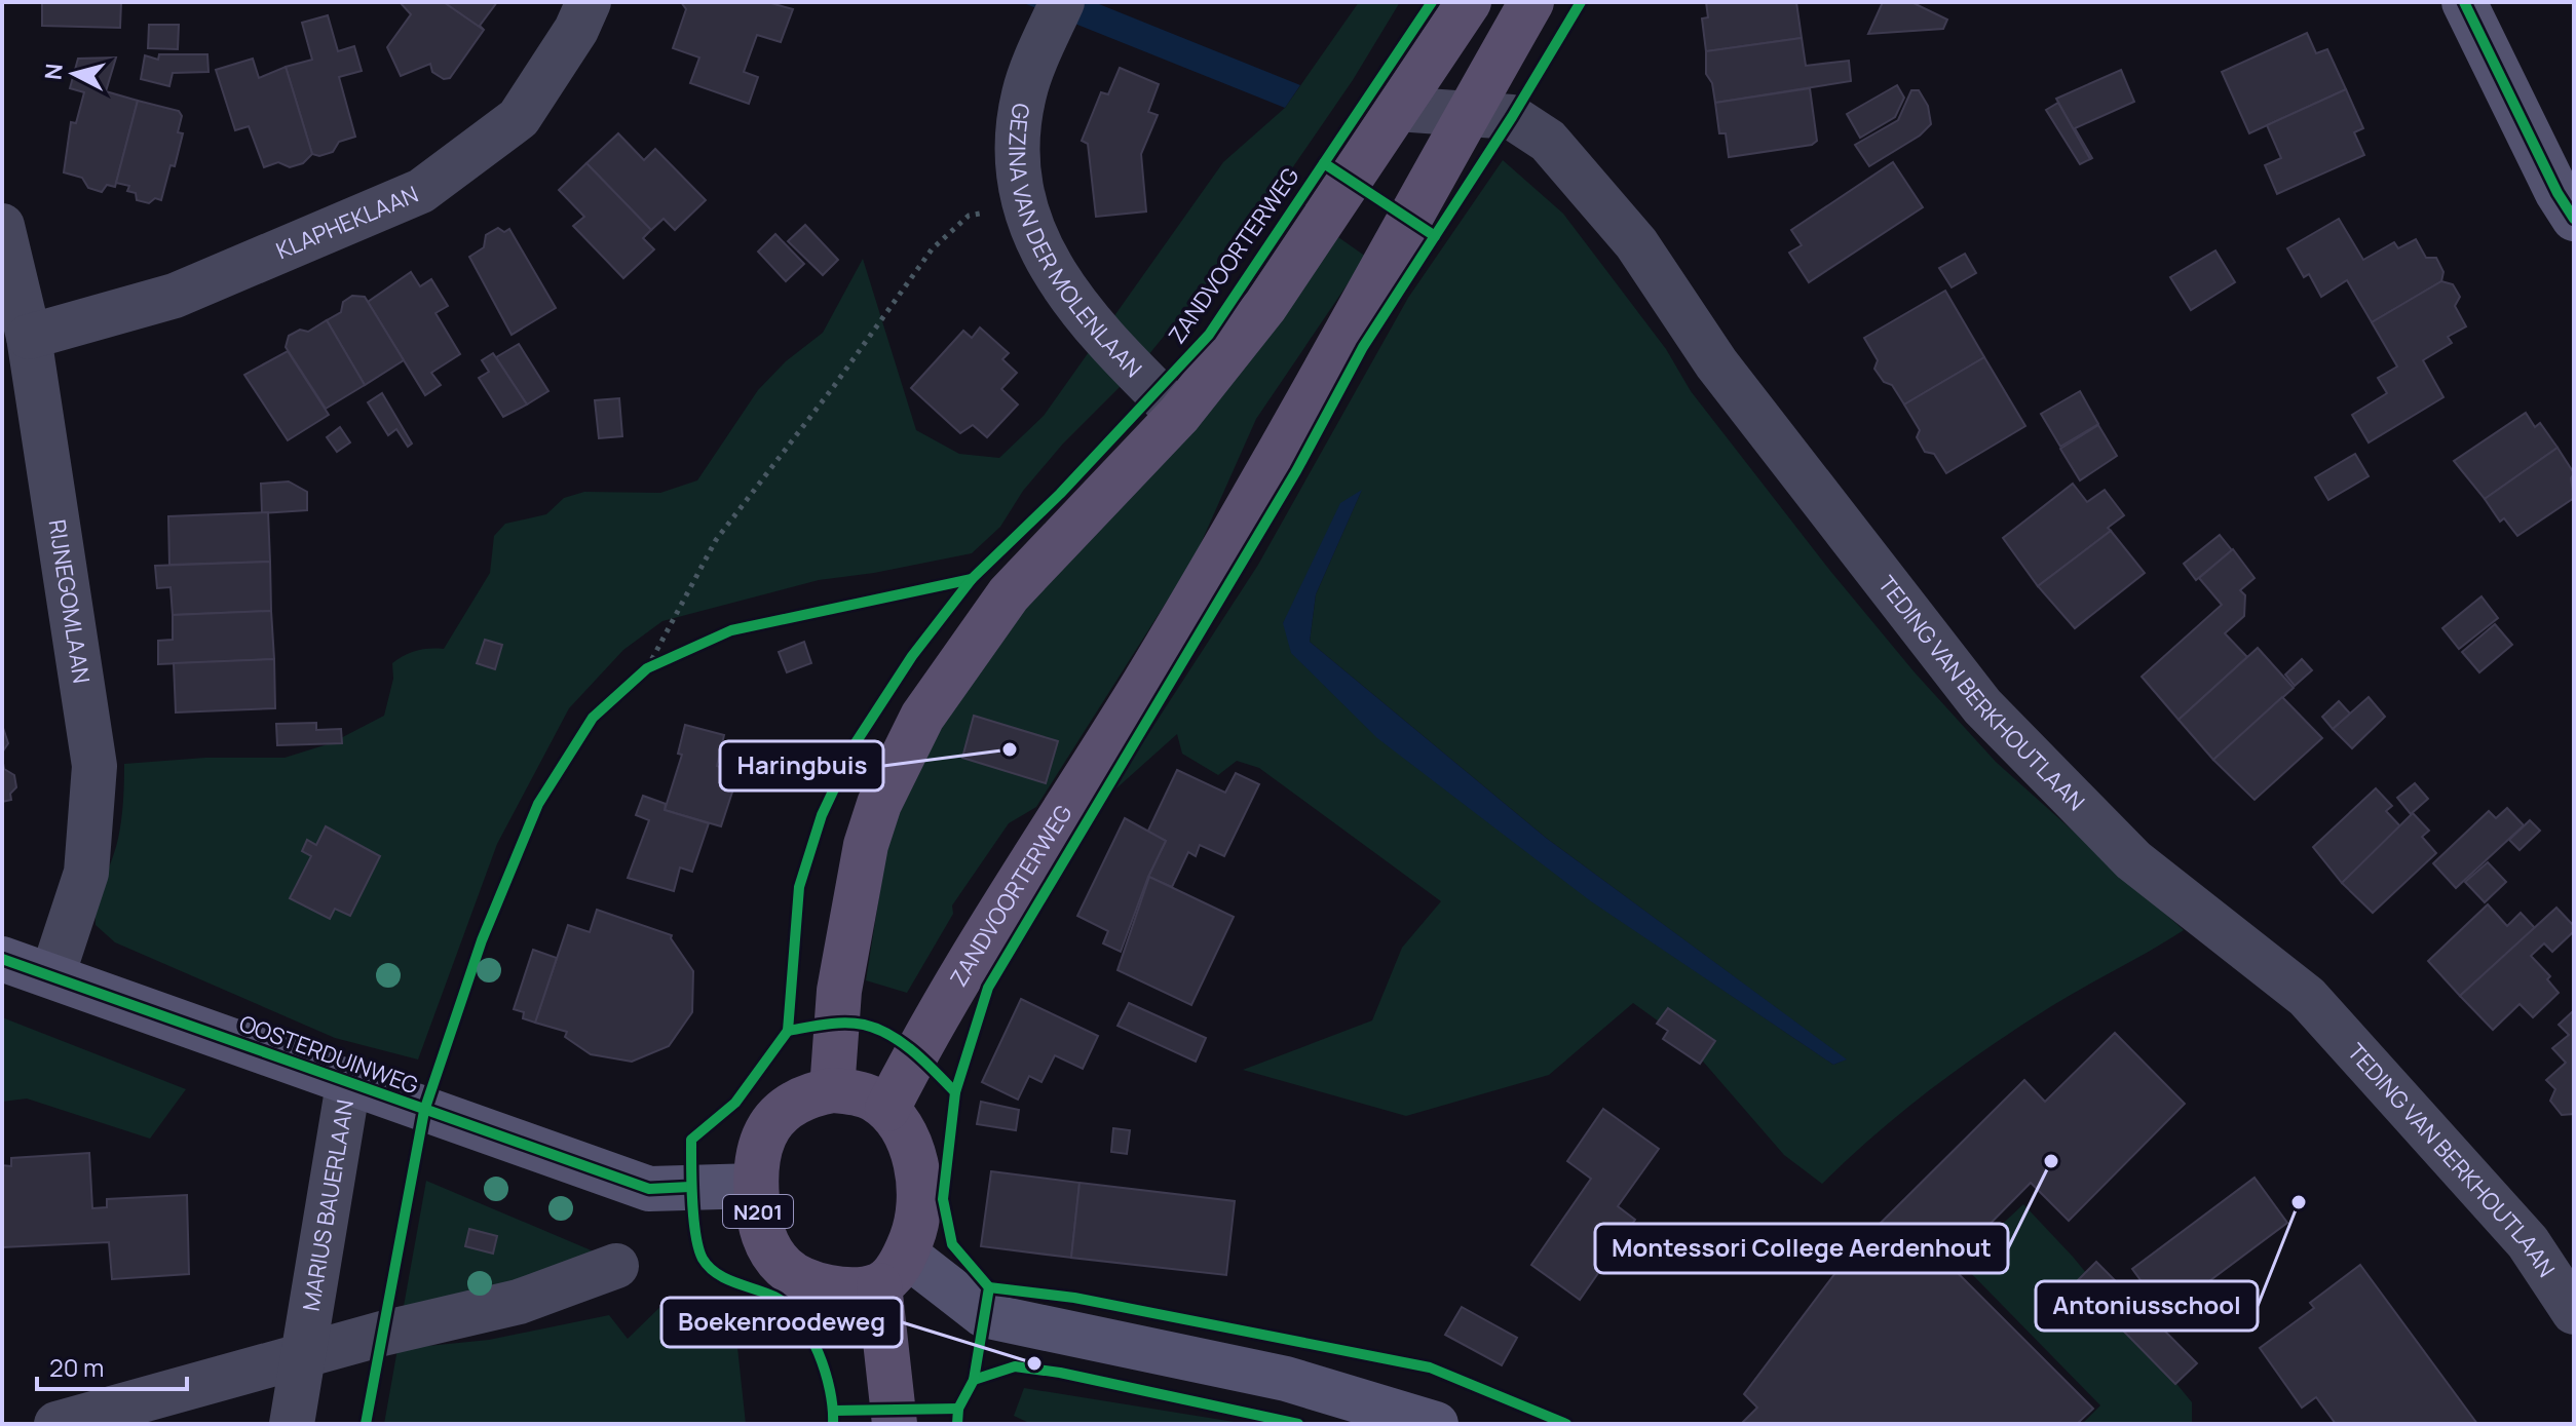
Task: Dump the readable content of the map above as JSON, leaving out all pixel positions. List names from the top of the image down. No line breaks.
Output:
{"streets":{"main road":["ZANDVOORTERWEG","N201"],"street":["KLAPHEKLAAN","GEZINA VAN DER MOLENLAAN","RIJNEGOMLAAN","TEDING VAN BERKHOUTLAAN","OOSTERDUINWEG","MARIUS BAUERLAAN"]},"crossings":[["KLAPHEKLAAN","RIJNEGOMLAAN"],["ZANDVOORTERWEG","TEDING VAN BERKHOUTLAAN"],["ZANDVOORTERWEG","OOSTERDUINWEG"],["ZANDVOORTERWEG","N201"],["RIJNEGOMLAAN","OOSTERDUINWEG"],["OOSTERDUINWEG","MARIUS BAUERLAAN"],["OOSTERDUINWEG","N201"]],"places":["Haringbuis","Montessori College Aerdenhout","Antoniusschool","Boekenroodeweg"],"scale_bar":"20 m","north":"left"}
